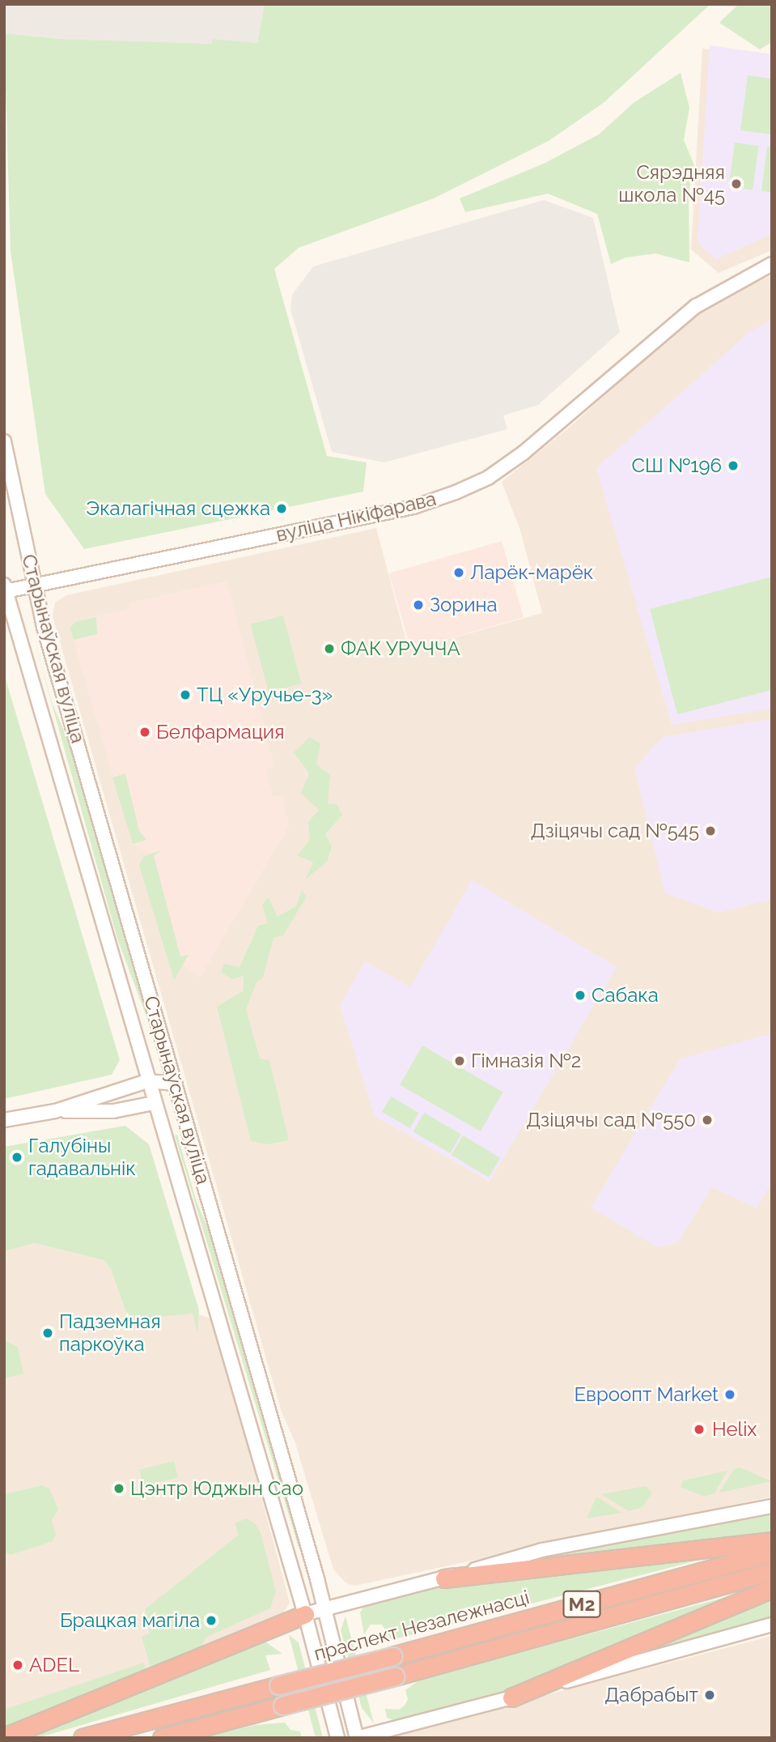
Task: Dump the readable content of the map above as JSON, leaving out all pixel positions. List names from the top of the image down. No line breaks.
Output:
{"streets":{"highway":["М2","праспект Незалежнасці"],"main road":["вуліца Нікіфарава","Старынаўская вуліца"]},"crossings":[["вуліца Нікіфарава","Старынаўская вуліца"],["Старынаўская вуліца","праспект Незалежнасці"]],"places":["Сярэдняя школа №45","СШ №196","Экалагічная сцежка","Ларёк-марёк","Зорина","ФАК УРУЧЧА","ТЦ «Уручье-3»","Белфармация","Дзіцячы сад №545","Сабака","Гімназія №2","Дзіцячы сад №550","Галубіны гадавальнік","Падземная паркоўка","Евроопт Market","Helix","Цэнтр Юджын Сао","Брацкая магіла","ADEL","Дабрабыт"]}
